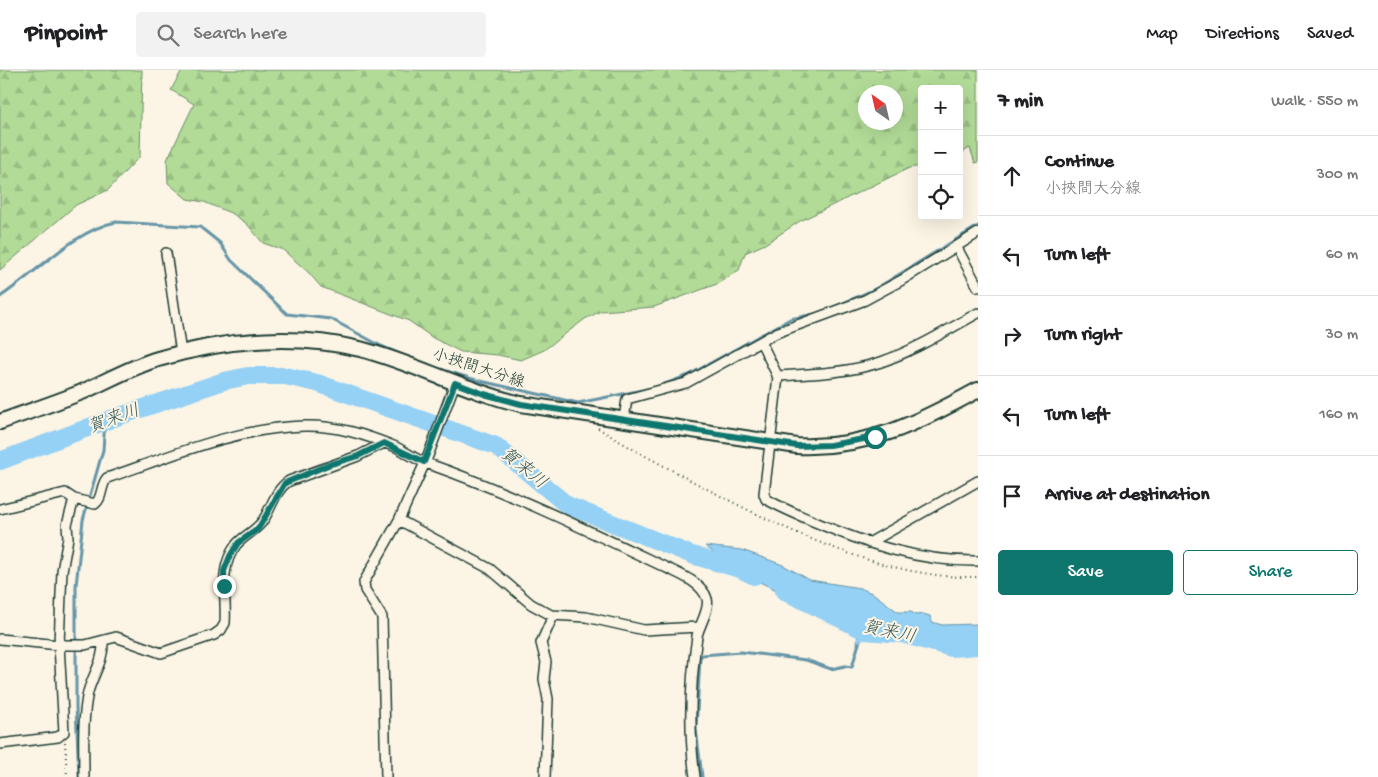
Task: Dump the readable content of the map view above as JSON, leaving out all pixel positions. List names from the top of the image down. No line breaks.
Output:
{"streets":{"main road":["小挾間大分線"]},"water":["賀来川"],"north":"top left","page":{"header":"Pinpoint","search":"Search here","nav":["Map","Directions","Saved"],"heading":["7 min","Walk · 550 m"],"map_buttons":["+","−"],"list":[["Continue","小挾間大分線","300 m"],["Turn left","60 m"],["Turn right","30 m"],["Turn left","160 m"],"Arrive at destination"],"buttons":["Save","Share"]}}
